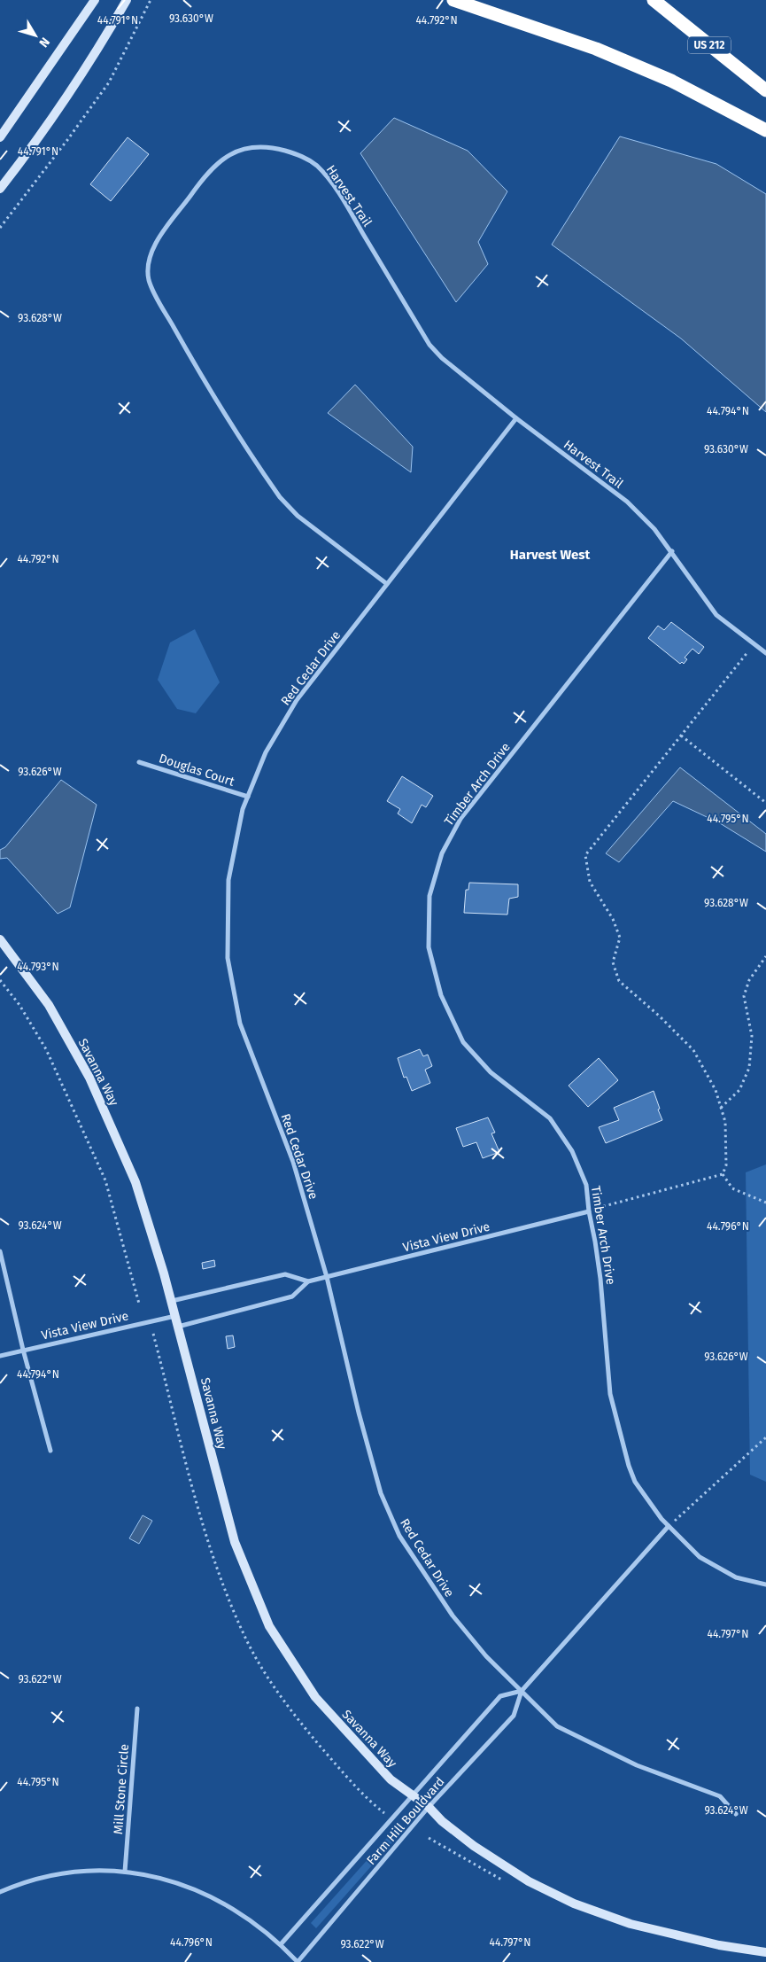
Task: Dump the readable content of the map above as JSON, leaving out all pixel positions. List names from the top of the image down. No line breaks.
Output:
{"streets":{"highway":["US 212"],"street":["Harvest Trail","Red Cedar Drive","Douglas Court","Timber Arch Drive","Savanna Way","Vista View Drive","Mill Stone Circle","Farm Hill Bouldvard"]},"crossings":[["Harvest Trail","Red Cedar Drive"],["Harvest Trail","Timber Arch Drive"],["Red Cedar Drive","Douglas Court"],["Red Cedar Drive","Vista View Drive"],["Red Cedar Drive","Farm Hill Bouldvard"],["Timber Arch Drive","Vista View Drive"],["Timber Arch Drive","Farm Hill Bouldvard"],["Savanna Way","Vista View Drive"],["Savanna Way","Farm Hill Bouldvard"]],"districts":["Harvest West"],"north":"bottom right","coordinates":["93.630°W","44.792°N","44.791°N","93.628°W","44.794°N","93.626°W","44.795°N","44.793°N","93.624°W","44.796°N","44.797°N","93.622°W"]}
